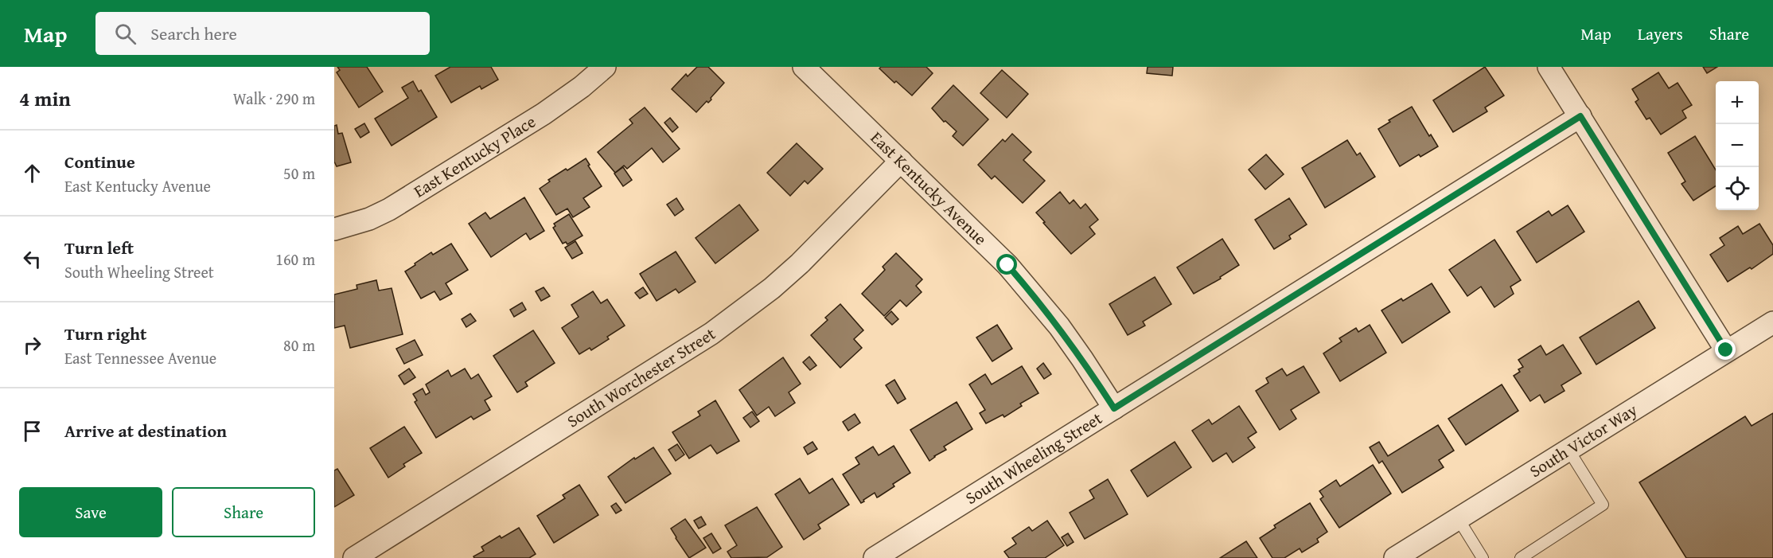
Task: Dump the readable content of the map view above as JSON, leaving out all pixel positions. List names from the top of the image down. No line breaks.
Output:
{"streets":{"street":["East Kentucky Place","East Kentucky Avenue","South Worchester Street","South Victor Way","South Wheeling Street"]},"crossings":[["East Kentucky Avenue","South Worchester Street"],["East Kentucky Avenue","South Wheeling Street"]],"page":{"header":"Map","search":"Search here","nav":["Map","Layers","Share"],"heading":["4 min","Walk · 290 m"],"map_buttons":["+","−"],"list":[["Continue","East Kentucky Avenue","50 m"],["Turn left","South Wheeling Street","160 m"],["Turn right","East Tennessee Avenue","80 m"],"Arrive at destination"],"buttons":["Save","Share"]}}
